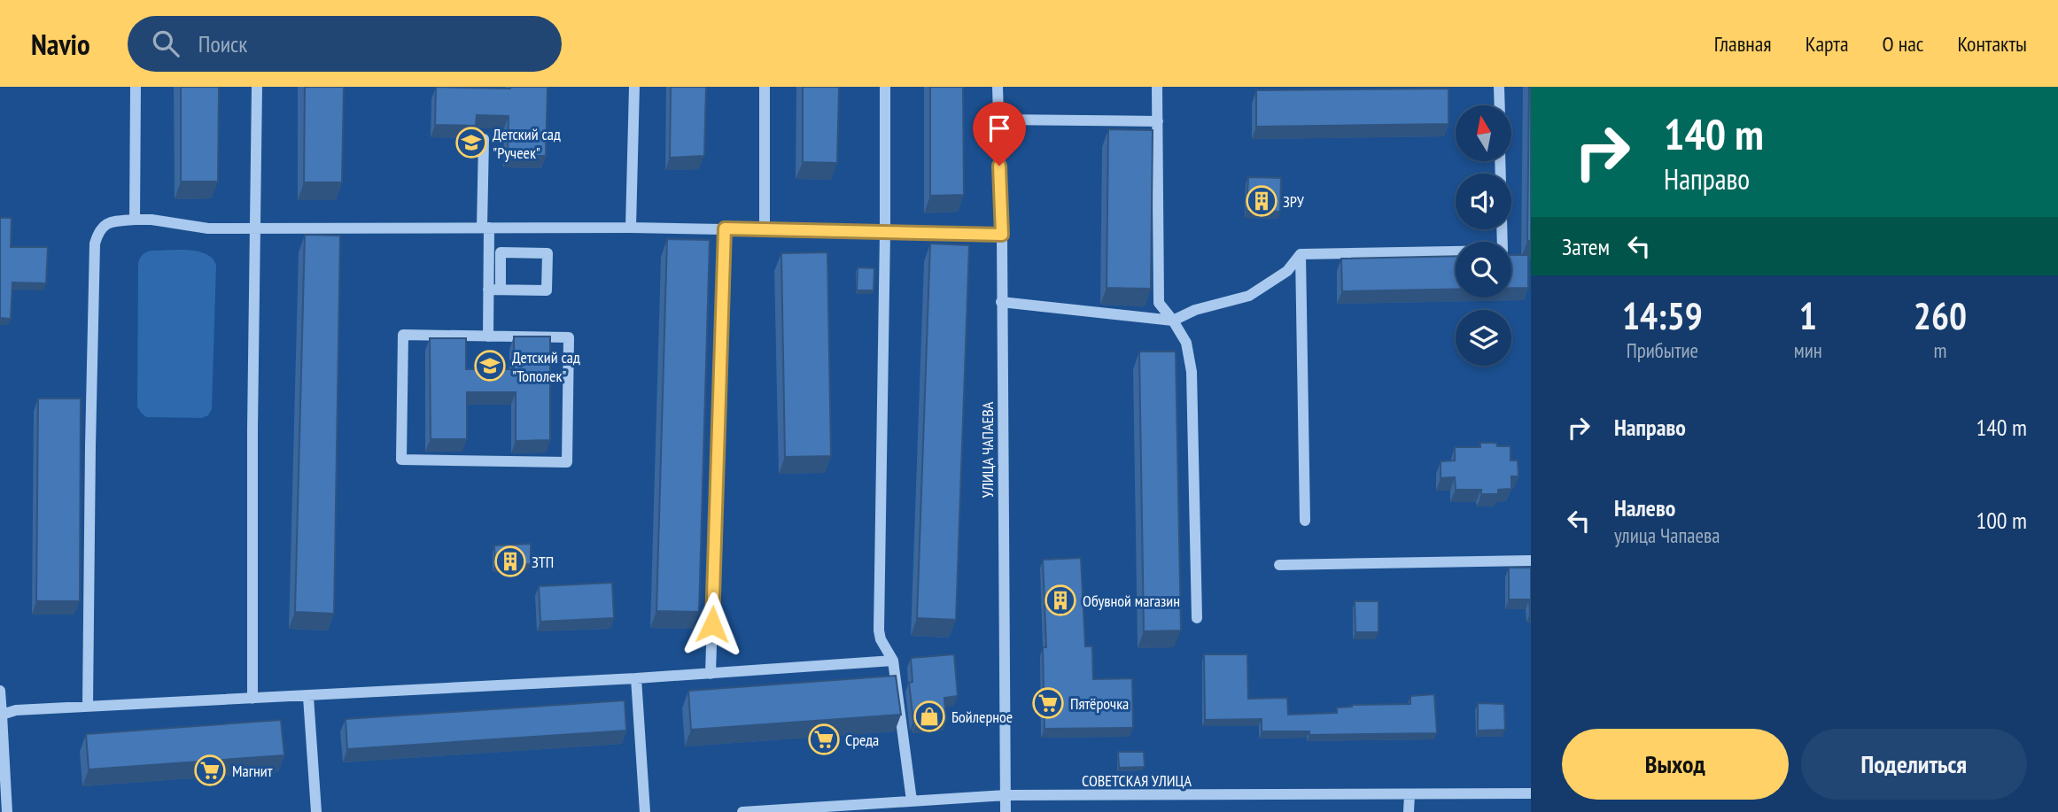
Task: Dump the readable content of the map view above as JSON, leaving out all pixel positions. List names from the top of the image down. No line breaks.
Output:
{"streets":{"street":["УЛИЦА ЧАПАЕВА","СОВЕТСКАЯ УЛИЦА"]},"crossings":[["УЛИЦА ЧАПАЕВА","СОВЕТСКАЯ УЛИЦА"]],"places":{"school or university":["Детский сад \"Ручеек\"","Детский сад \"Тополек\""],"building":["ЗРУ","ЗТП","Обувной магазин"],"supermarket":["Пятёрочка","Среда","Магнит"],"shop":["Бойлерное"]},"north":"top","page":{"header":"Navio","search":"Поиск","nav":["Главная","Карта","О нас","Контакты"],"turn":["140 m","Направо"],"then":"Затем","eta":["14:59","Прибытие","1","мин","260","m"],"list":[{"name":"Направо","value":"140 m"},{"name":"Налево","note":"улица Чапаева","value":"100 m"}],"buttons":["Выход","Поделиться"]}}
